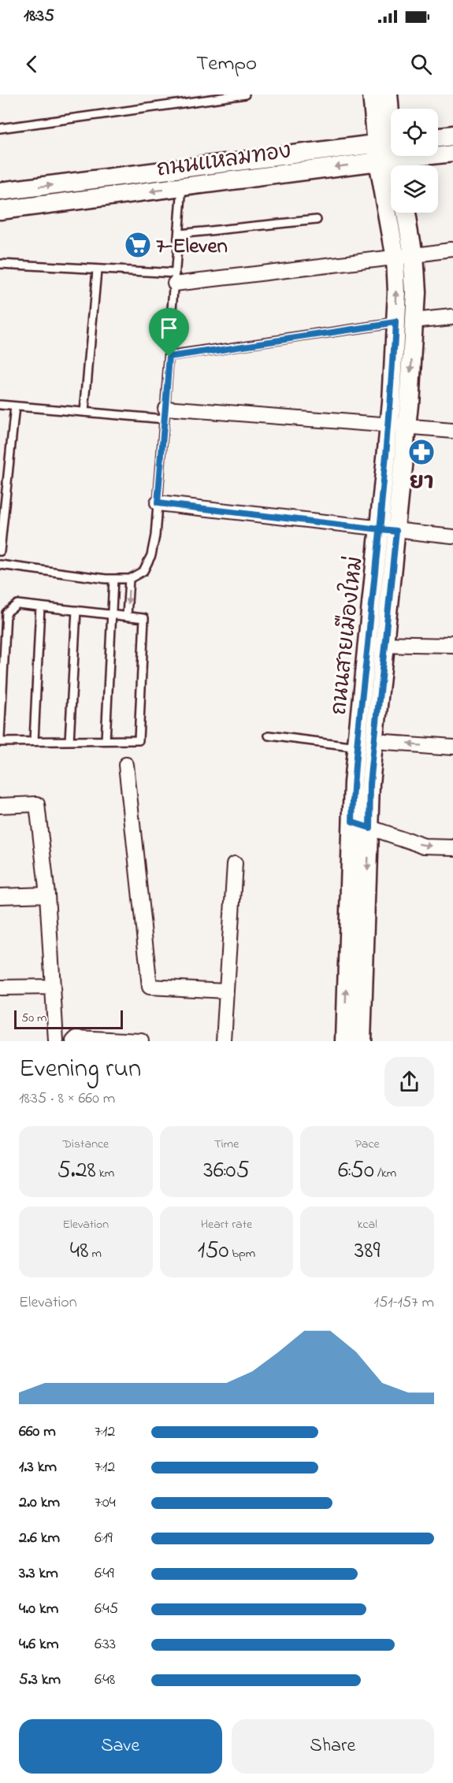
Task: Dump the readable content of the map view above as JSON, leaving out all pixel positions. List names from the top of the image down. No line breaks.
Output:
{"streets":{"street":["ถนนแหลมทอง","ถนนสายเมืองใหม่"]},"crossings":[["ถนนแหลมทอง","ถนนสายเมืองใหม่"]],"places":{"supermarket":["7-Eleven"],"pharmacy":["ยา"]},"scale_bar":"50 m","page":{"status":"18:35","header":"Tempo","scale":"50 m","heading":["Evening run","18:35 · 8 × 660 m"],"stats":[["Distance","5.28 km"],["Time","36:05"],["Pace","6:50 /km"],["Elevation","48 m"],["Heart rate","150 bpm"],["kcal","389"]],"chart":["Elevation","151–157 m"],"list":[{"name":"660 m","note":"7:12"},{"name":"1.3 km","note":"7:12"},{"name":"2.0 km","note":"7:04"},{"name":"2.6 km","note":"6:19"},{"name":"3.3 km","note":"6:49"},{"name":"4.0 km","note":"6:45"},{"name":"4.6 km","note":"6:33"},{"name":"5.3 km","note":"6:48"}],"buttons":["Save","Share"]}}
